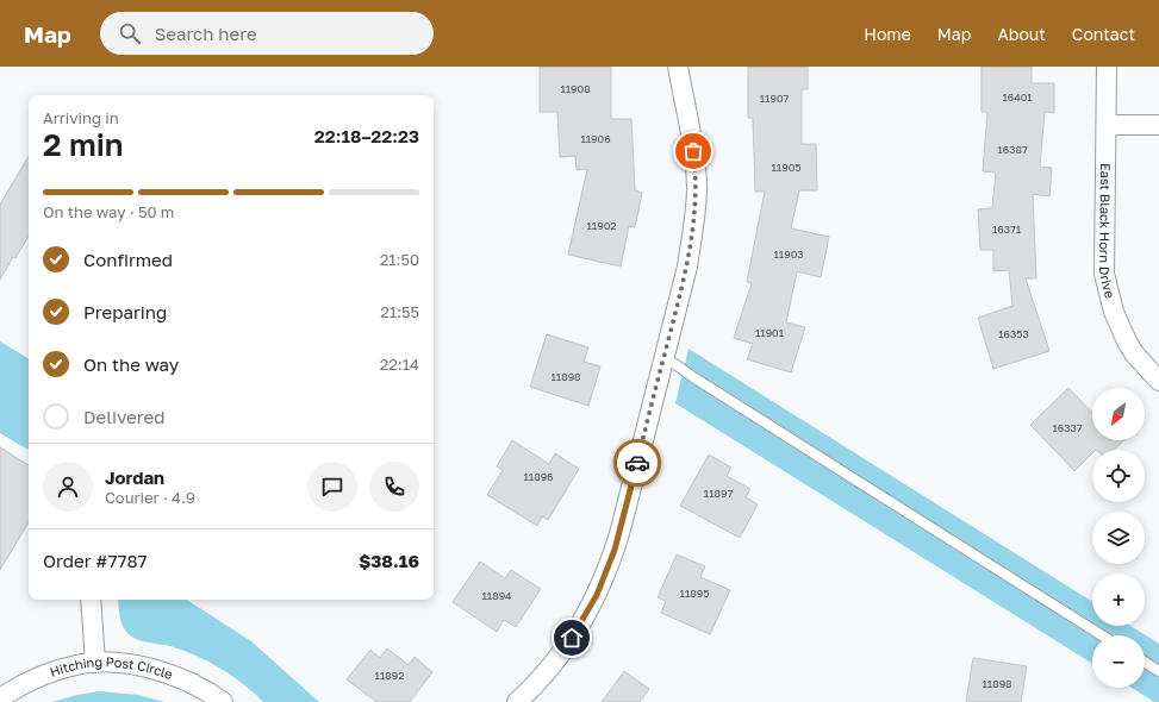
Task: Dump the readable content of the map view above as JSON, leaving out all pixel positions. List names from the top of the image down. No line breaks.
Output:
{"streets":{"street":["East Black Horn Drive","Hitching Post Circle"]},"house_numbers":["11908","16401","11907","11906","16387","11905","11902","16371","11903","11901","16353","11898","16337","11896","11897","11895","11894","11892","11898"],"north":"bottom left","page":{"header":"Map","search":"Search here","nav":["Home","Map","About","Contact"],"heading":["2 min","Arriving in","22:18–22:23"],"panel":["Jordan","Courier · 4.9","Order #7787","$38.16"],"bar":"On the way · 50 m","list":[["Confirmed","21:50"],["Preparing","21:55"],["On the way","22:14"],"Delivered"],"map_buttons":["+","−"]}}
